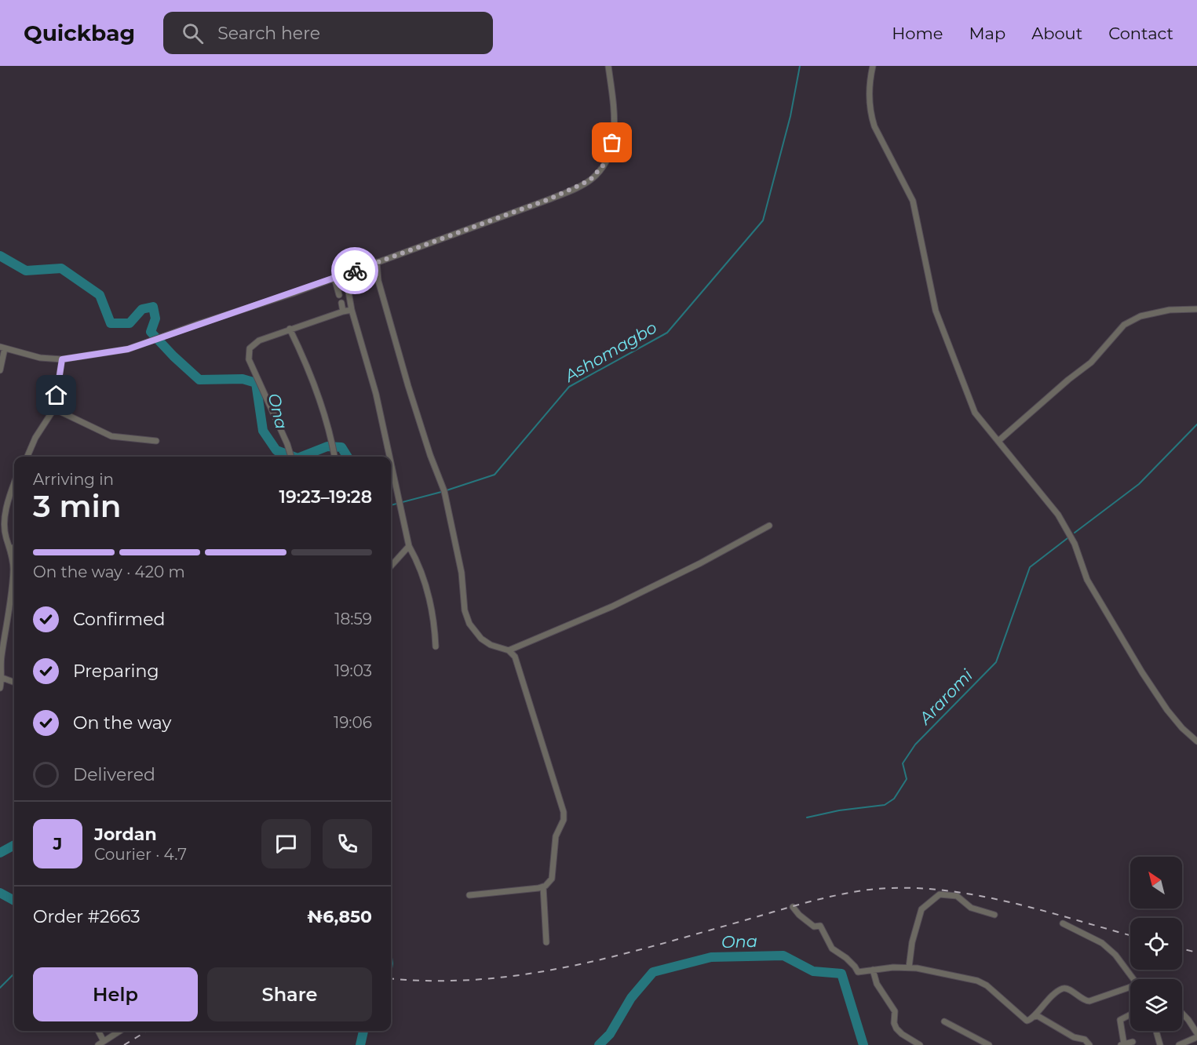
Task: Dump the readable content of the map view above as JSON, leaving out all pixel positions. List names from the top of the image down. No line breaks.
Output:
{"water":["Ashomagbo","Ona","Araromi"],"north":"top left","page":{"header":"Quickbag","search":"Search here","nav":["Home","Map","About","Contact"],"heading":["3 min","Arriving in","19:23–19:28"],"panel":["Jordan","Courier · 4.7","Order #2663","₦6,850"],"bar":"On the way · 420 m","list":[["Confirmed","18:59"],["Preparing","19:03"],["On the way","19:06"],"Delivered"],"round":"J","buttons":["Help","Share"]}}
